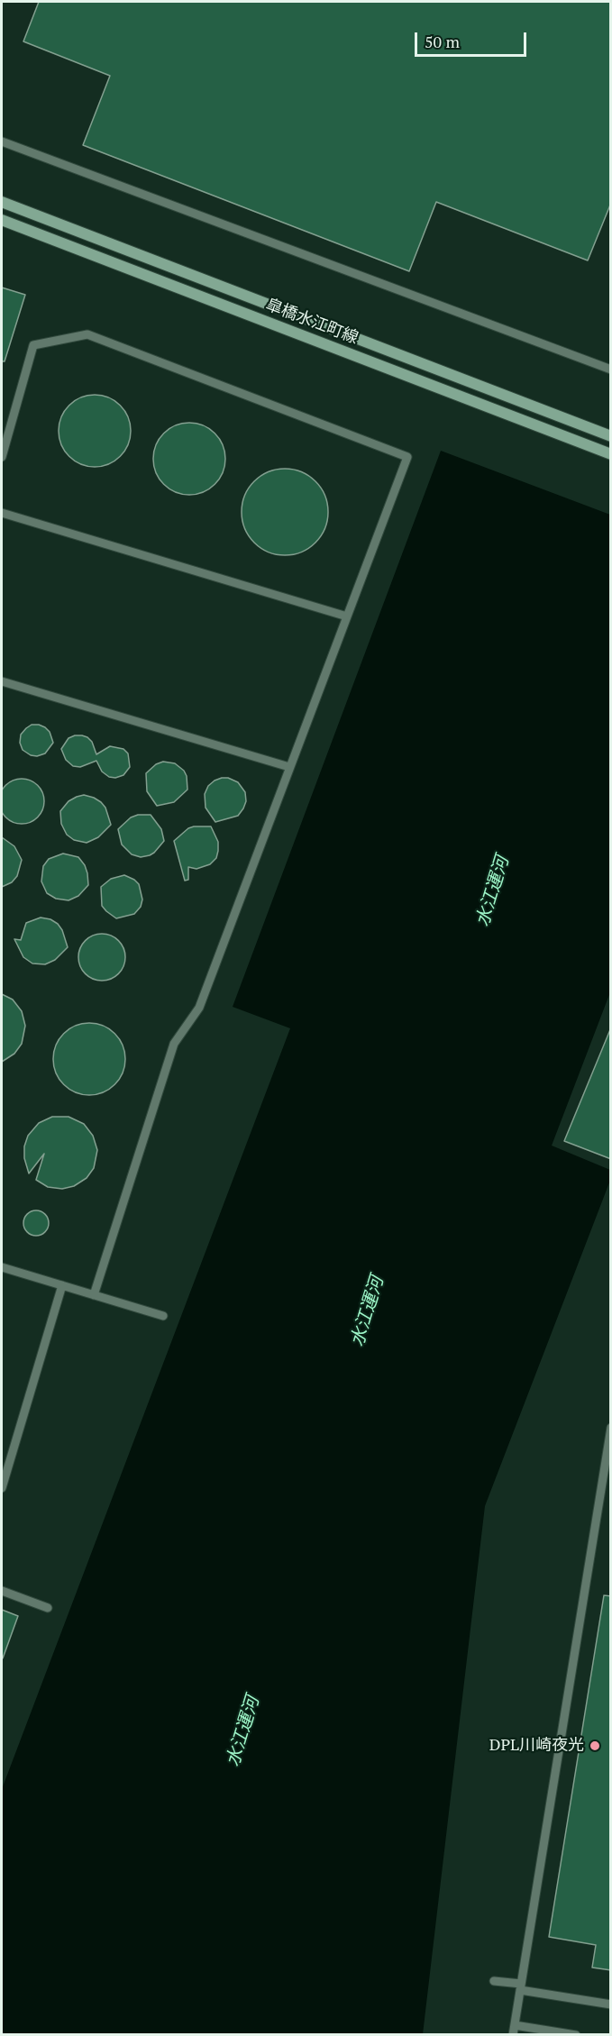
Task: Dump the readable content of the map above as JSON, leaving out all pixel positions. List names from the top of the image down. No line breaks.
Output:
{"streets":{"street":["皐橋水江町線"]},"water":["水江運河"],"places":["DPL川崎夜光"],"scale_bar":"50 m"}
